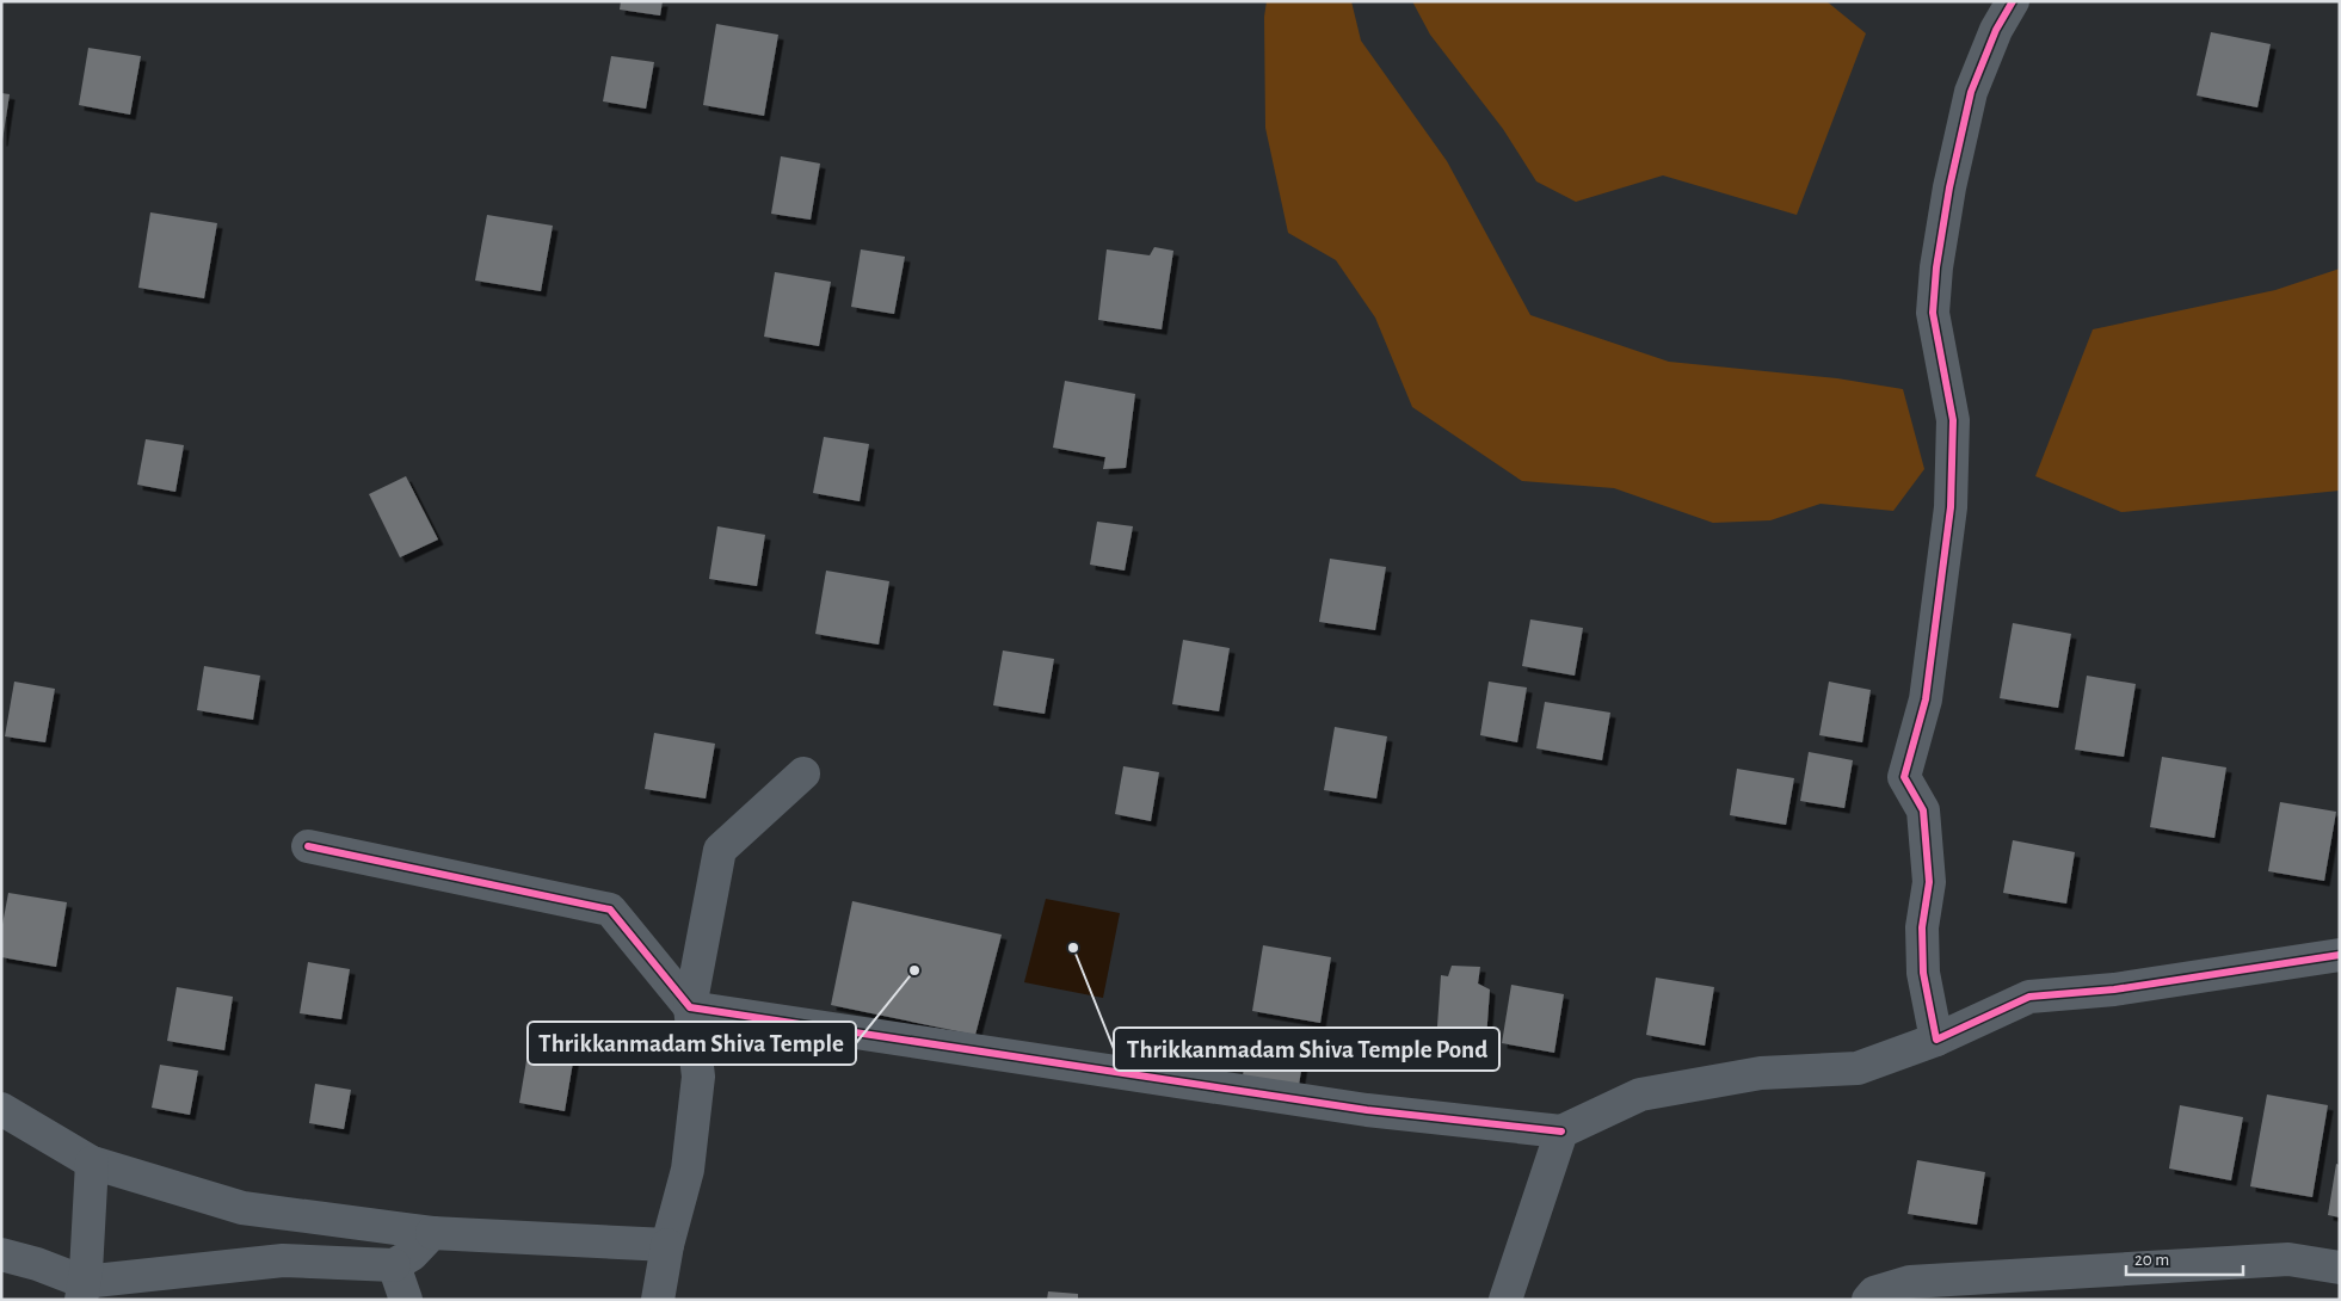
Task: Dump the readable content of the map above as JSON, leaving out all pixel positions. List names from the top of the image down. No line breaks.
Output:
{"places":["Thrikkanmadam Shiva Temple Pond","Thrikkanmadam Shiva Temple"],"scale_bar":"20 m"}
